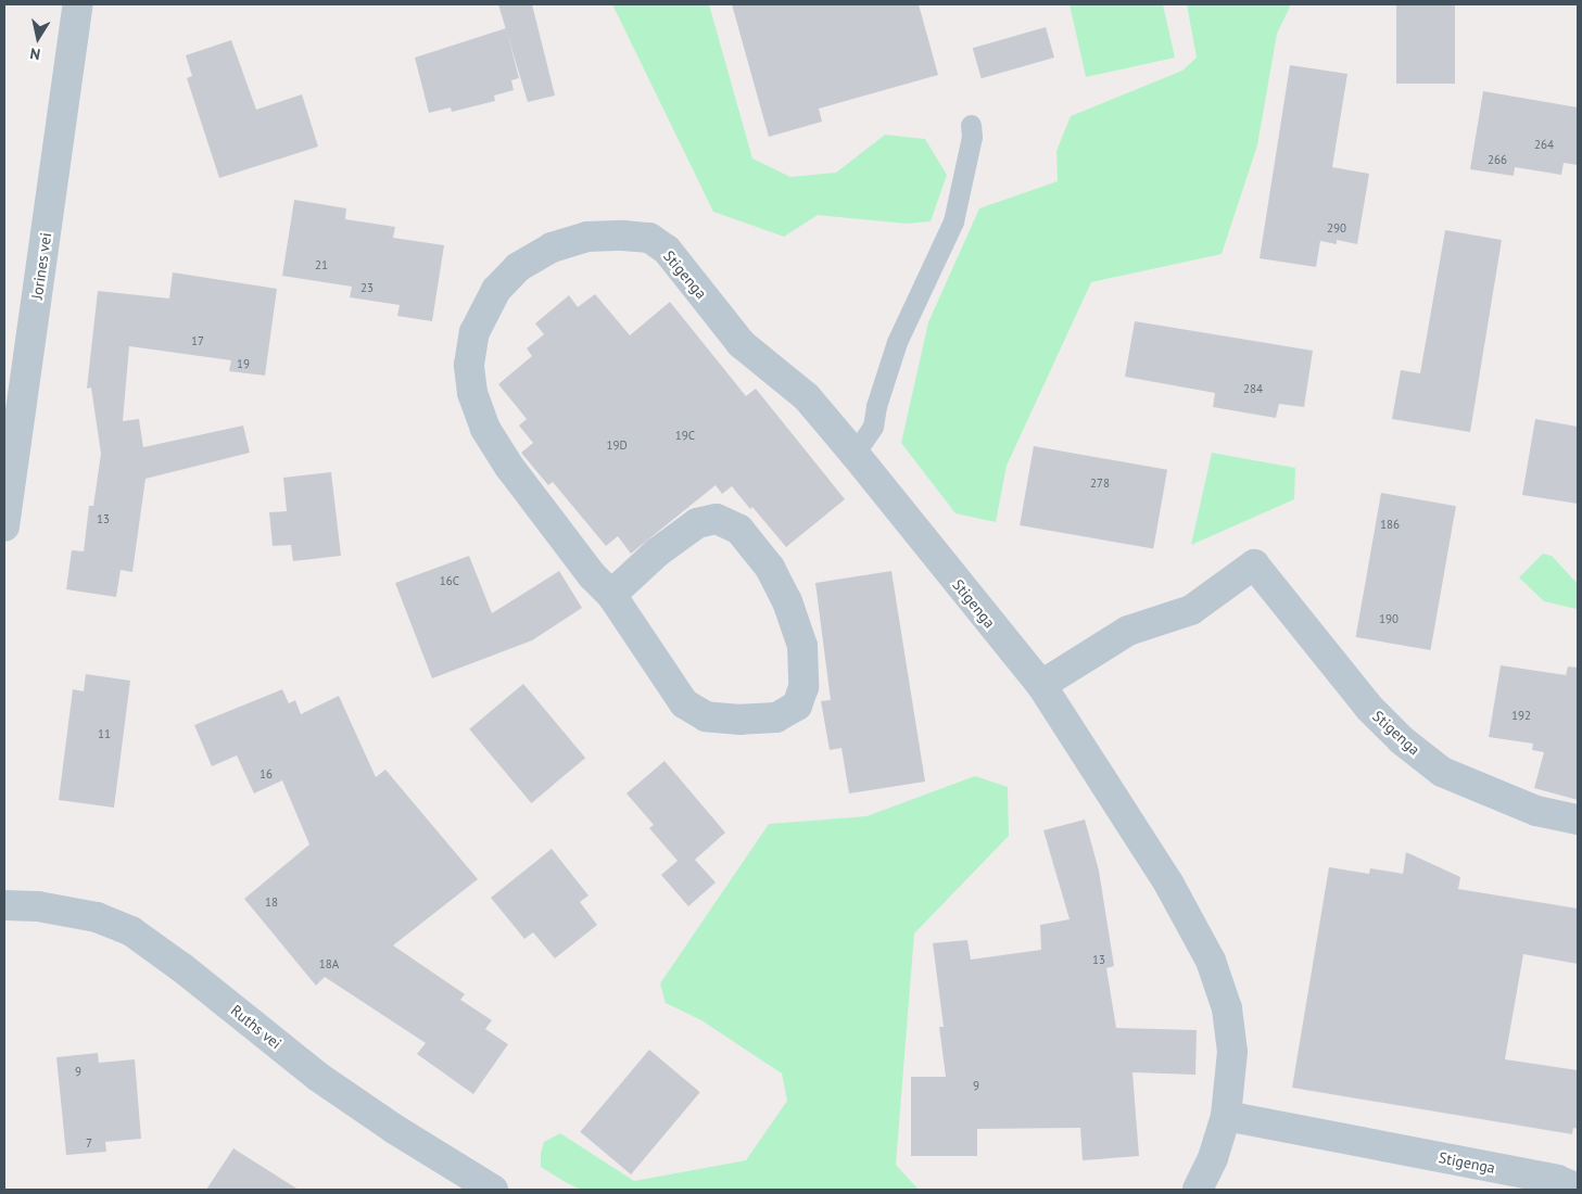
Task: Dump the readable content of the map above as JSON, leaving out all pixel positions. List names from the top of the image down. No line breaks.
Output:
{"streets":{"street":["Jorines vei","Stigenga","Ruths vei"]},"house_numbers":["264","266","290","21","23","17","19","284","19C","19D","278","13","186","16C","190","192","11","16","18","13","18A","9","9","7"],"north":"bottom"}
